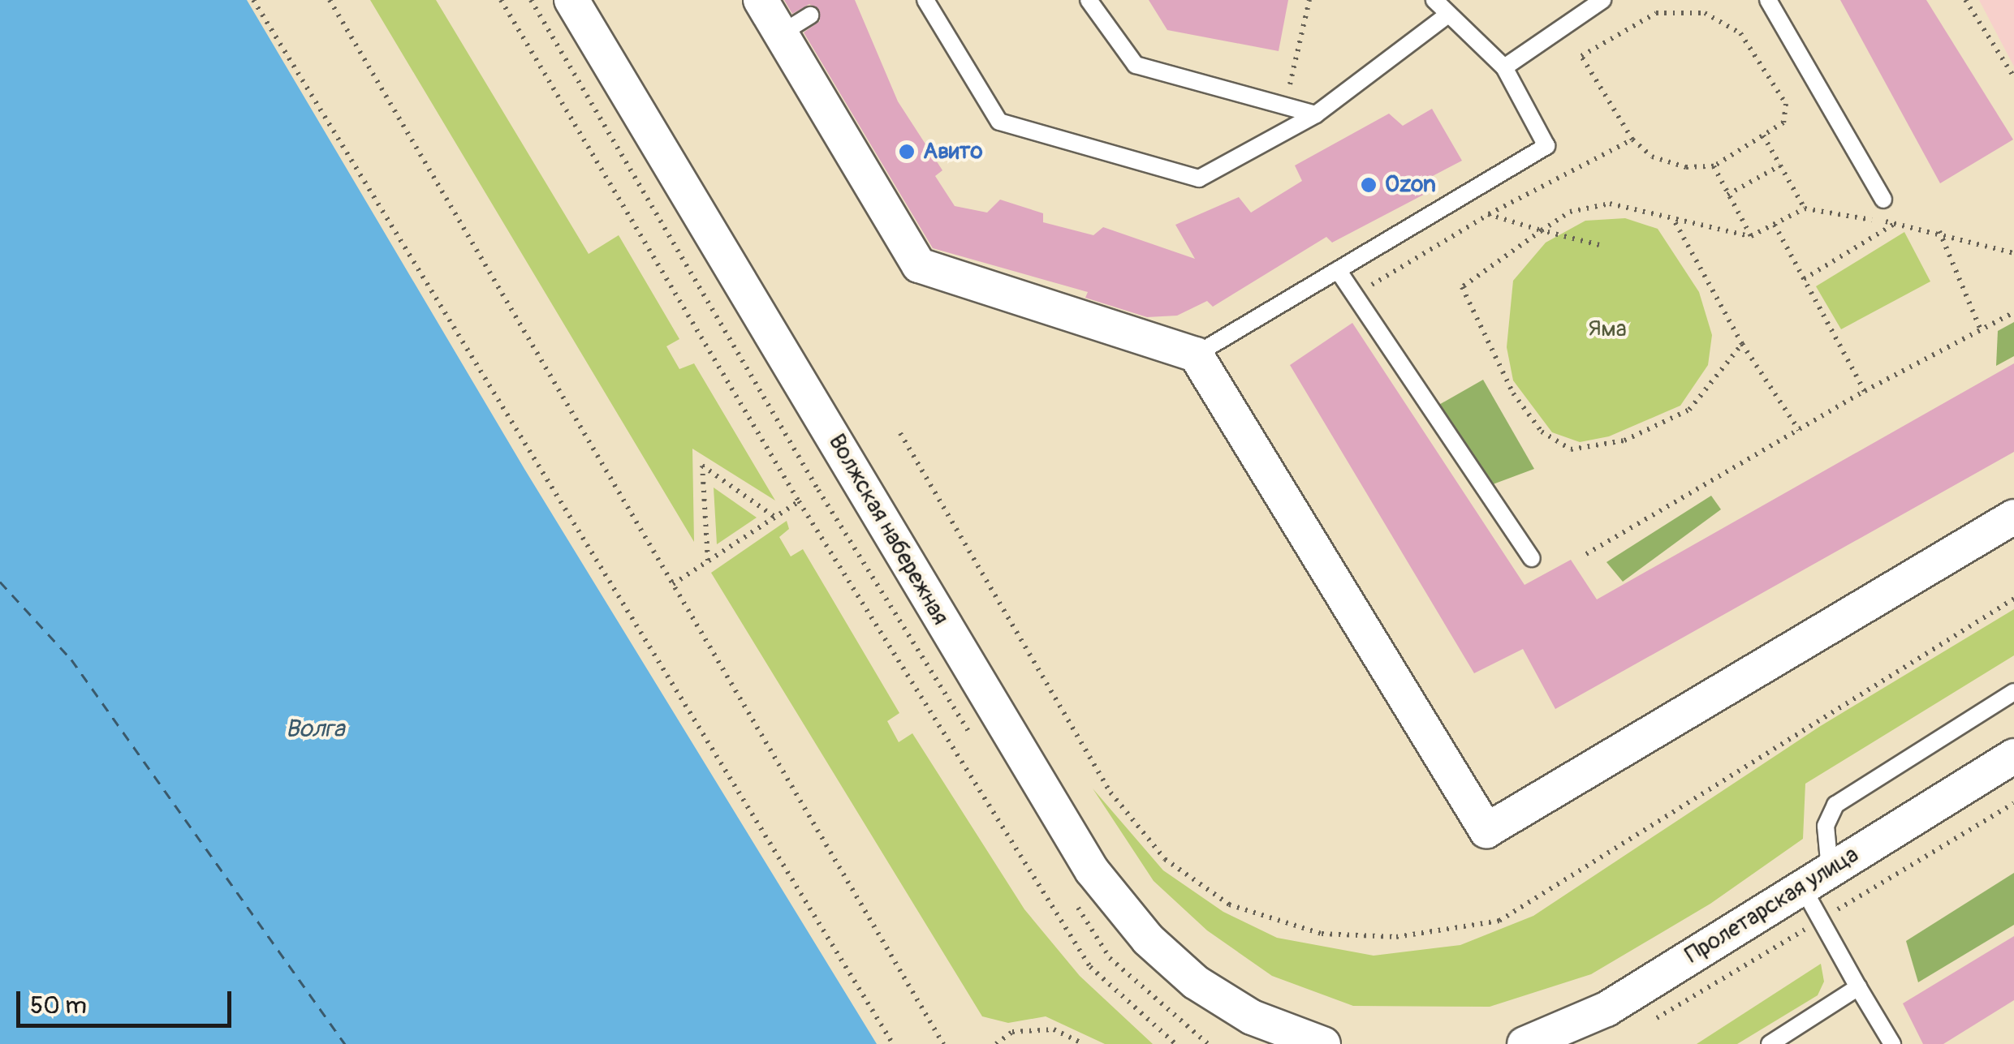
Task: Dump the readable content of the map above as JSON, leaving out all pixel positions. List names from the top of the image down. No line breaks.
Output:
{"streets":{"street":["Волжская набережная","Пролетарская улица"]},"water":["Волга"],"parks":["Яма"],"places":["Авито","Ozon"],"scale_bar":"50 m"}
